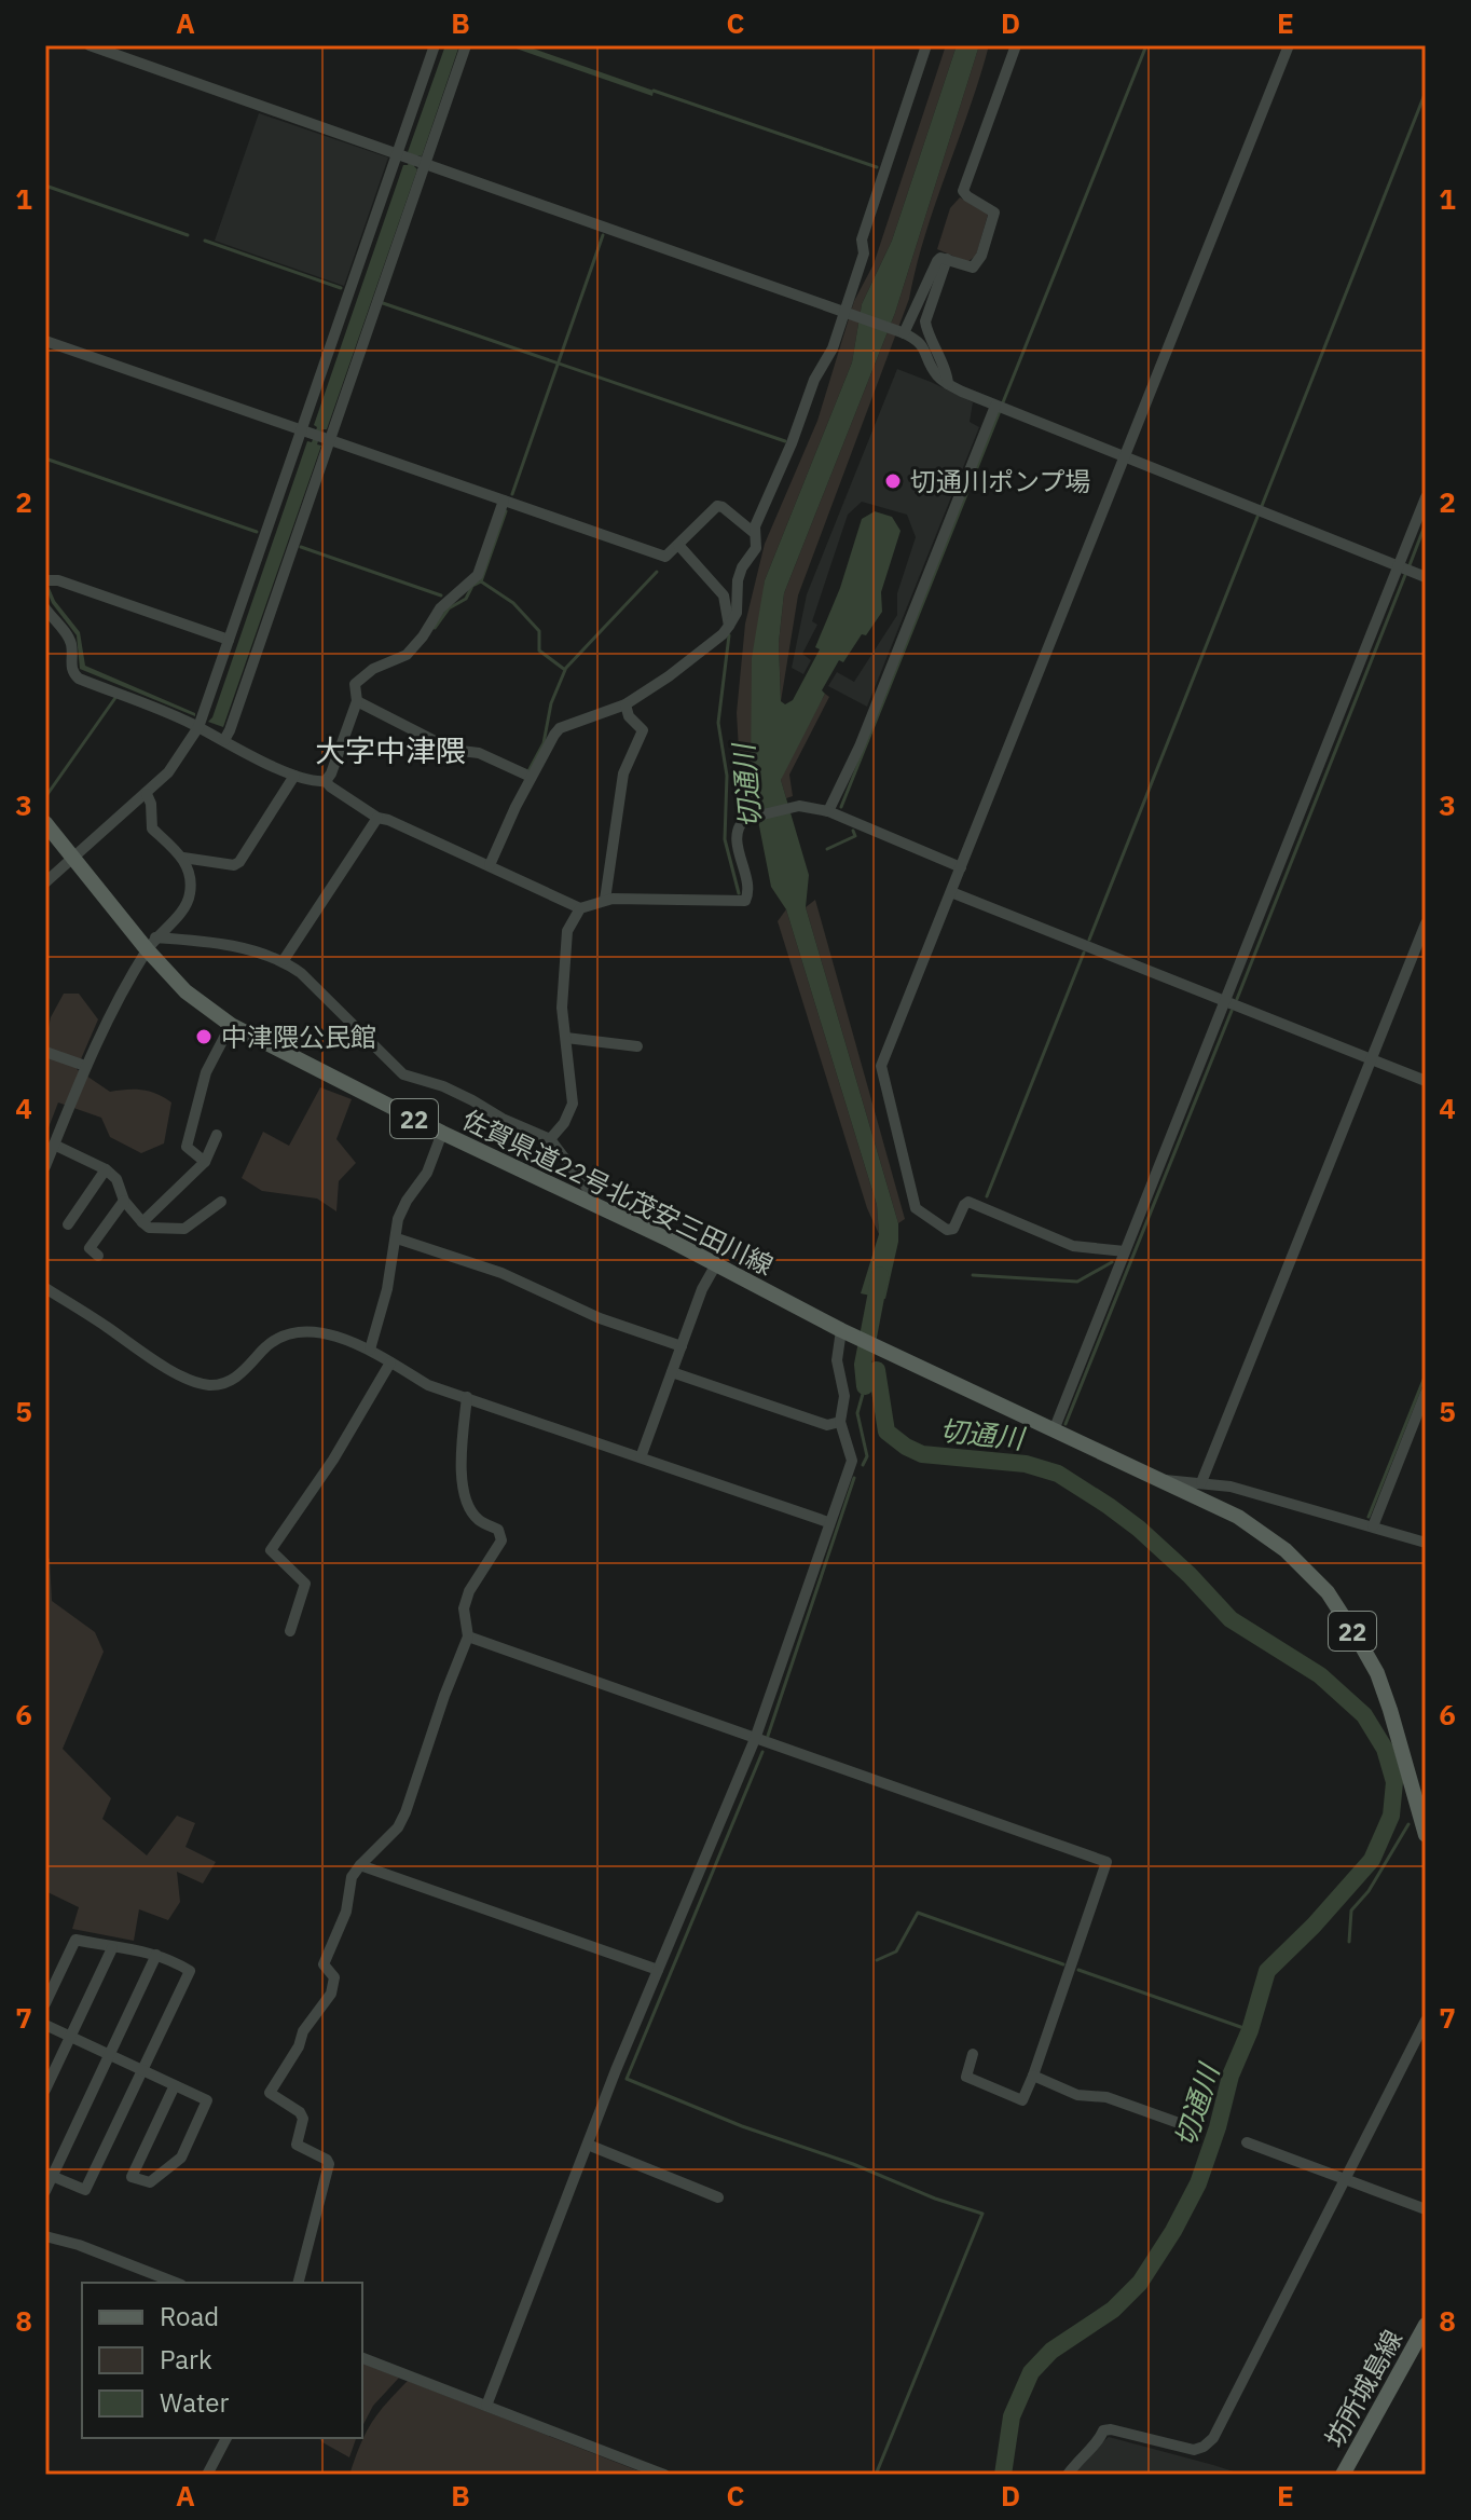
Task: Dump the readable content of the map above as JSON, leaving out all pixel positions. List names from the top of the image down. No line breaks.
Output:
{"streets":{"main road":["22","佐賀県道22号北茂安三田川線","坊所城島線"]},"crossings":[["22","佐賀県道22号北茂安三田川線"]],"districts":["大字中津隈"],"water":["切通川"],"places":["切通川ポンプ場","中津隈公民館"],"legend":["Road","Park","Water"],"grid":{"columns":["A","B","C","D","E"],"rows":["1","2","3","4","5","6","7","8"]}}
